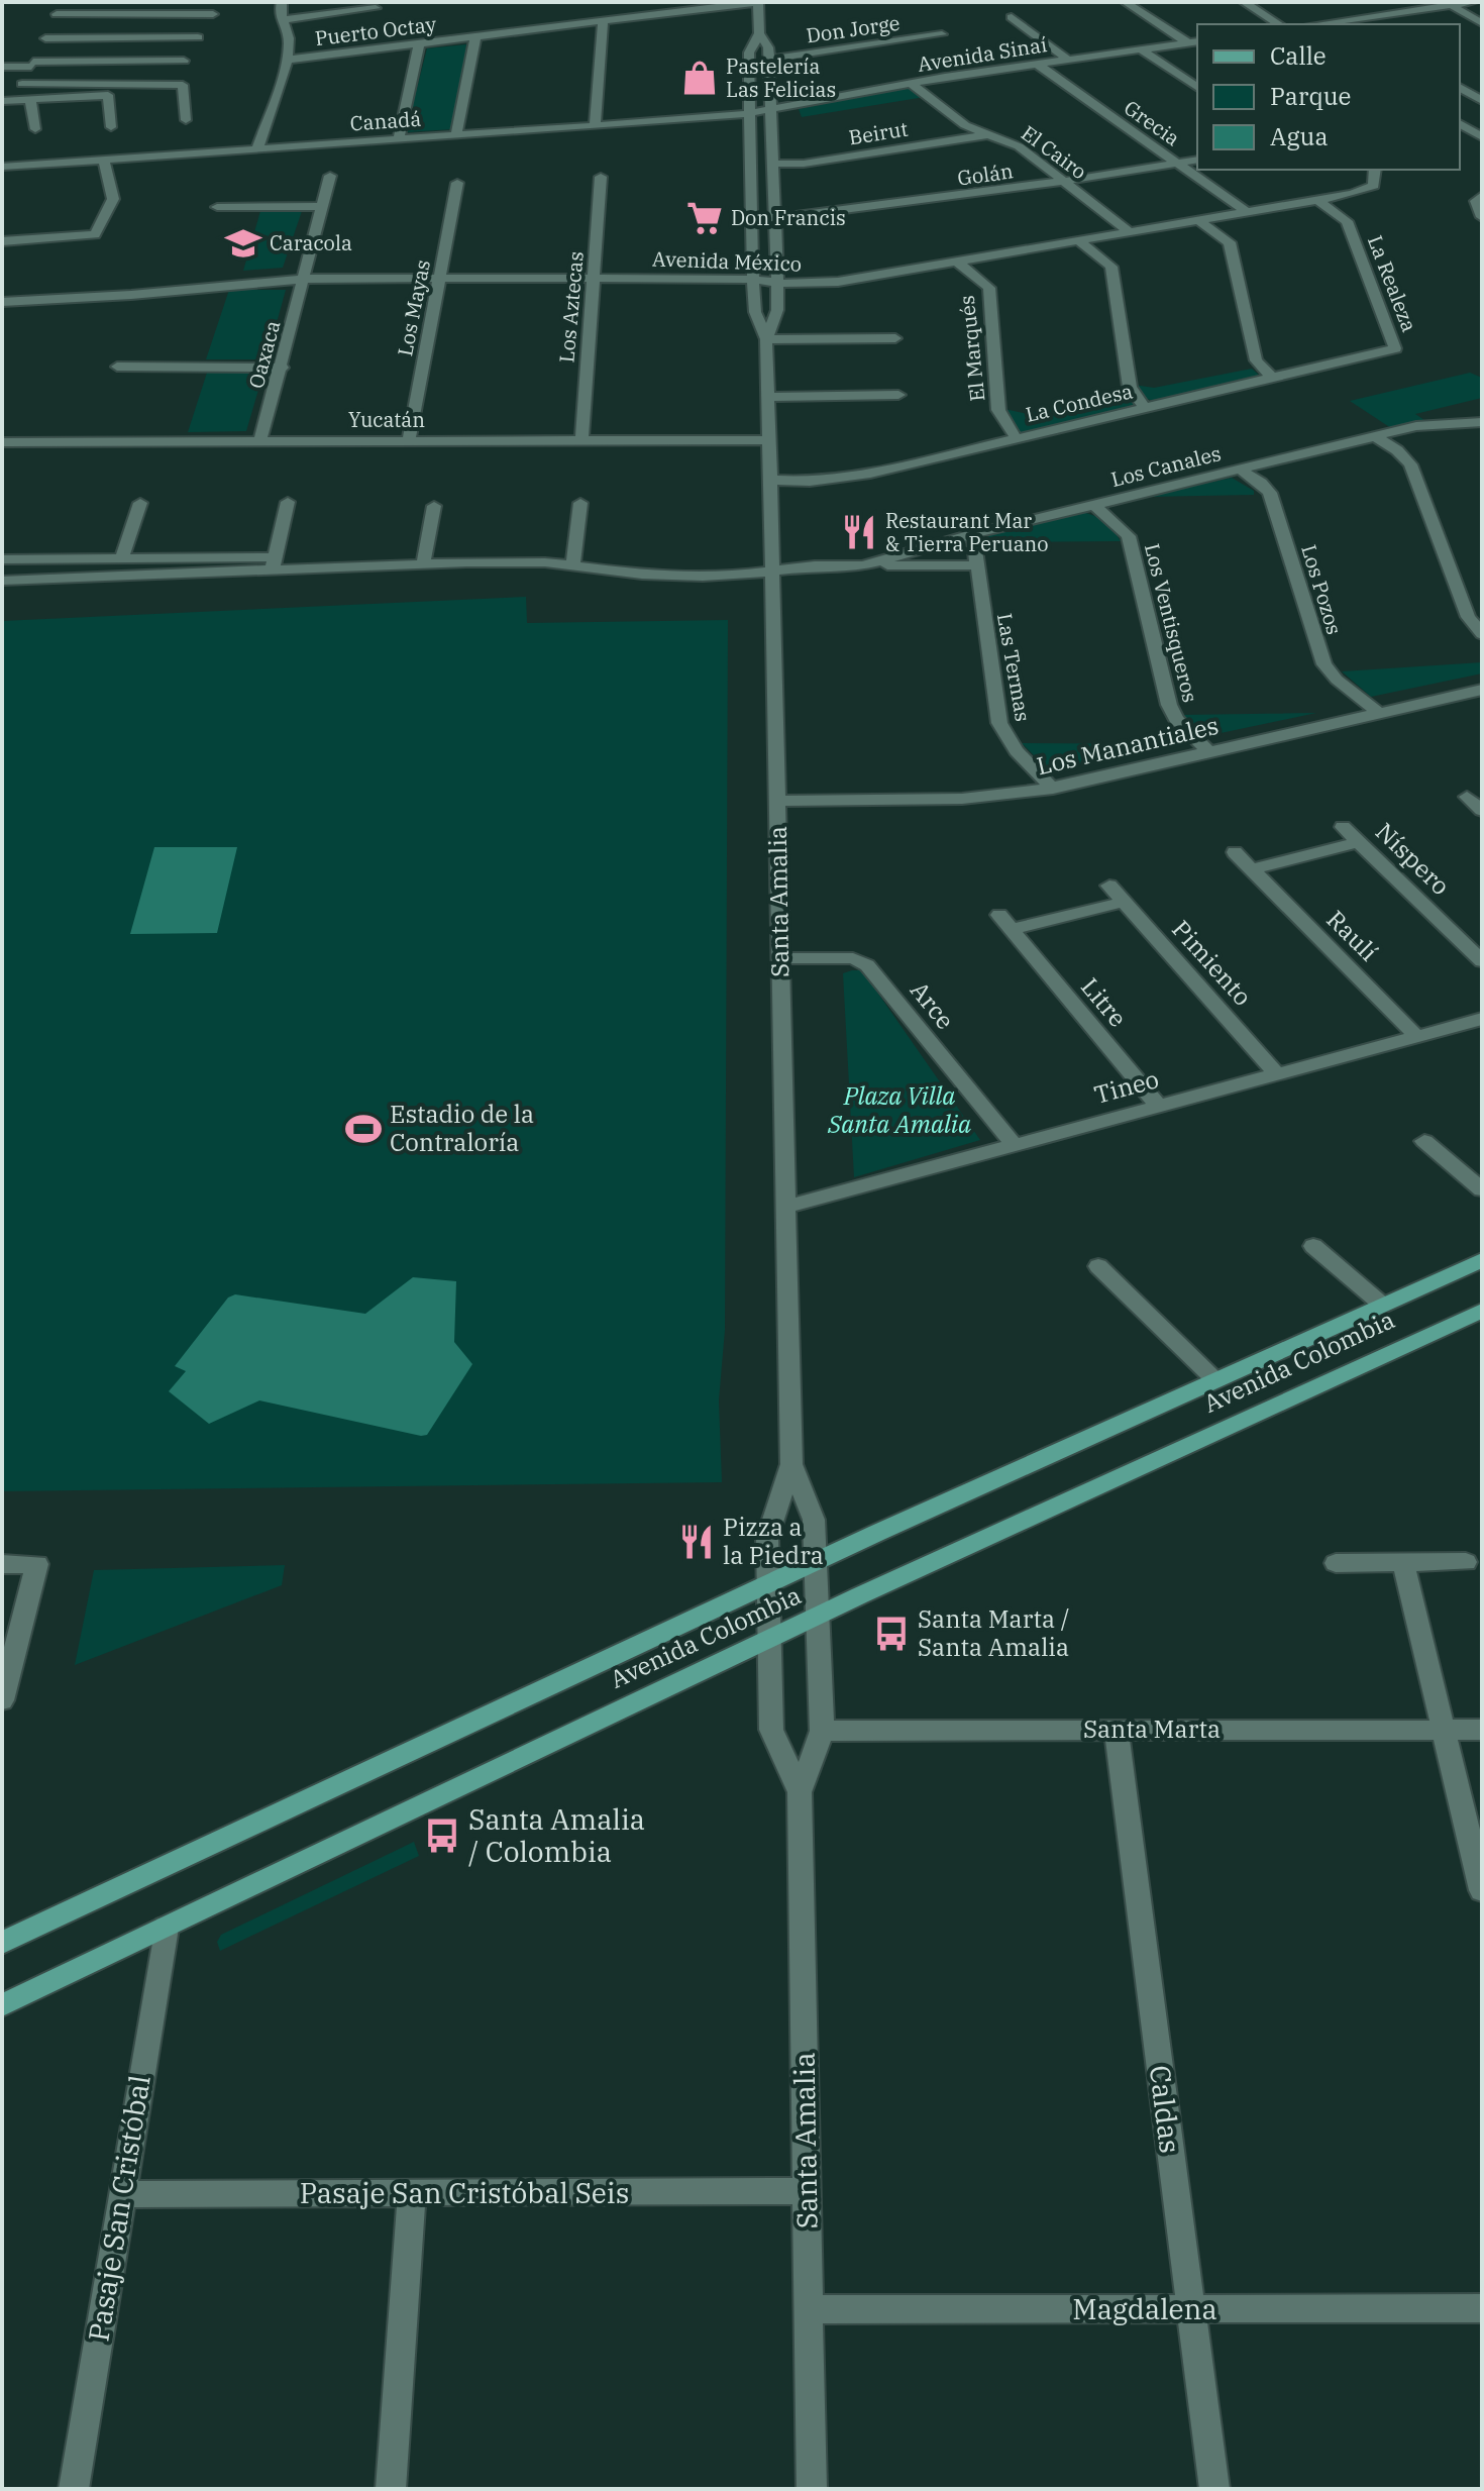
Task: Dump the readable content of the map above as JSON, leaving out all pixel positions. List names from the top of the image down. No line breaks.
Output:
{"streets":{"main road":["Avenida Colombia"],"street":["Don Jorge","Puerto Octay","Avenida Sinaí","Canadá","Grecia","Beirut","El Cairo","Golán","Avenida México","La Realeza","Los Aztecas","Los Mayas","El Marqués","Oaxaca","La Condesa","Yucatán","Los Canales","Los Pozos","Los Ventisqueros","Las Termas","Los Manantiales","Níspero","Santa Amalia","Raulí","Pimiento","Litre","Arce","Tineo","Santa Marta","Caldas","Pasaje San Cristóbal Seis","Pasaje San Cristóbal","Magdalena"]},"crossings":[["Don Jorge","Santa Amalia"],["Puerto Octay","Santa Amalia"],["Avenida Sinaí","Canadá"],["Avenida Sinaí","Grecia"],["Avenida Sinaí","El Cairo"],["Avenida Sinaí","Santa Amalia"],["Canadá","Santa Amalia"],["Grecia","Golán"],["Grecia","Avenida México"],["Beirut","El Cairo"],["Beirut","Santa Amalia"],["El Cairo","Golán"],["El Cairo","Avenida México"],["Golán","Santa Amalia"],["Avenida México","La Realeza"],["Avenida México","Los Aztecas"],["Avenida México","Los Mayas"],["Avenida México","El Marqués"],["Avenida México","Oaxaca"],["Avenida México","Santa Amalia"],["La Realeza","La Condesa"],["Los Aztecas","Yucatán"],["Los Mayas","Yucatán"],["El Marqués","La Condesa"],["Oaxaca","Yucatán"],["La Condesa","Santa Amalia"],["Yucatán","Santa Amalia"],["Los Canales","Los Pozos"],["Los Canales","Los Ventisqueros"],["Los Canales","Las Termas"],["Los Canales","Santa Amalia"],["Los Pozos","Los Manantiales"],["Los Ventisqueros","Los Manantiales"],["Las Termas","Los Manantiales"],["Los Manantiales","Santa Amalia"],["Santa Amalia","Arce"],["Santa Amalia","Tineo"],["Santa Amalia","Avenida Colombia"],["Santa Amalia","Santa Marta"],["Santa Amalia","Pasaje San Cristóbal Seis"],["Santa Amalia","Magdalena"],["Raulí","Tineo"],["Pimiento","Litre"],["Pimiento","Tineo"],["Litre","Tineo"],["Arce","Tineo"],["Avenida Colombia","Pasaje San Cristóbal"],["Santa Marta","Caldas"],["Caldas","Magdalena"],["Pasaje San Cristóbal Seis","Pasaje San Cristóbal"]],"parks":["Plaza Villa Santa Amalia"],"places":{"shop":["Pastelería Las Felicias"],"supermarket":["Don Francis"],"school or university":["Caracola"],"restaurant":["Restaurant Mar & Tierra Peruano","Pizza a la Piedra"],"sports":["Estadio de la Contraloría"],"bus stop":["Santa Marta / Santa Amalia","Santa Amalia / Colombia"]},"legend":["Calle","Parque","Agua"]}
